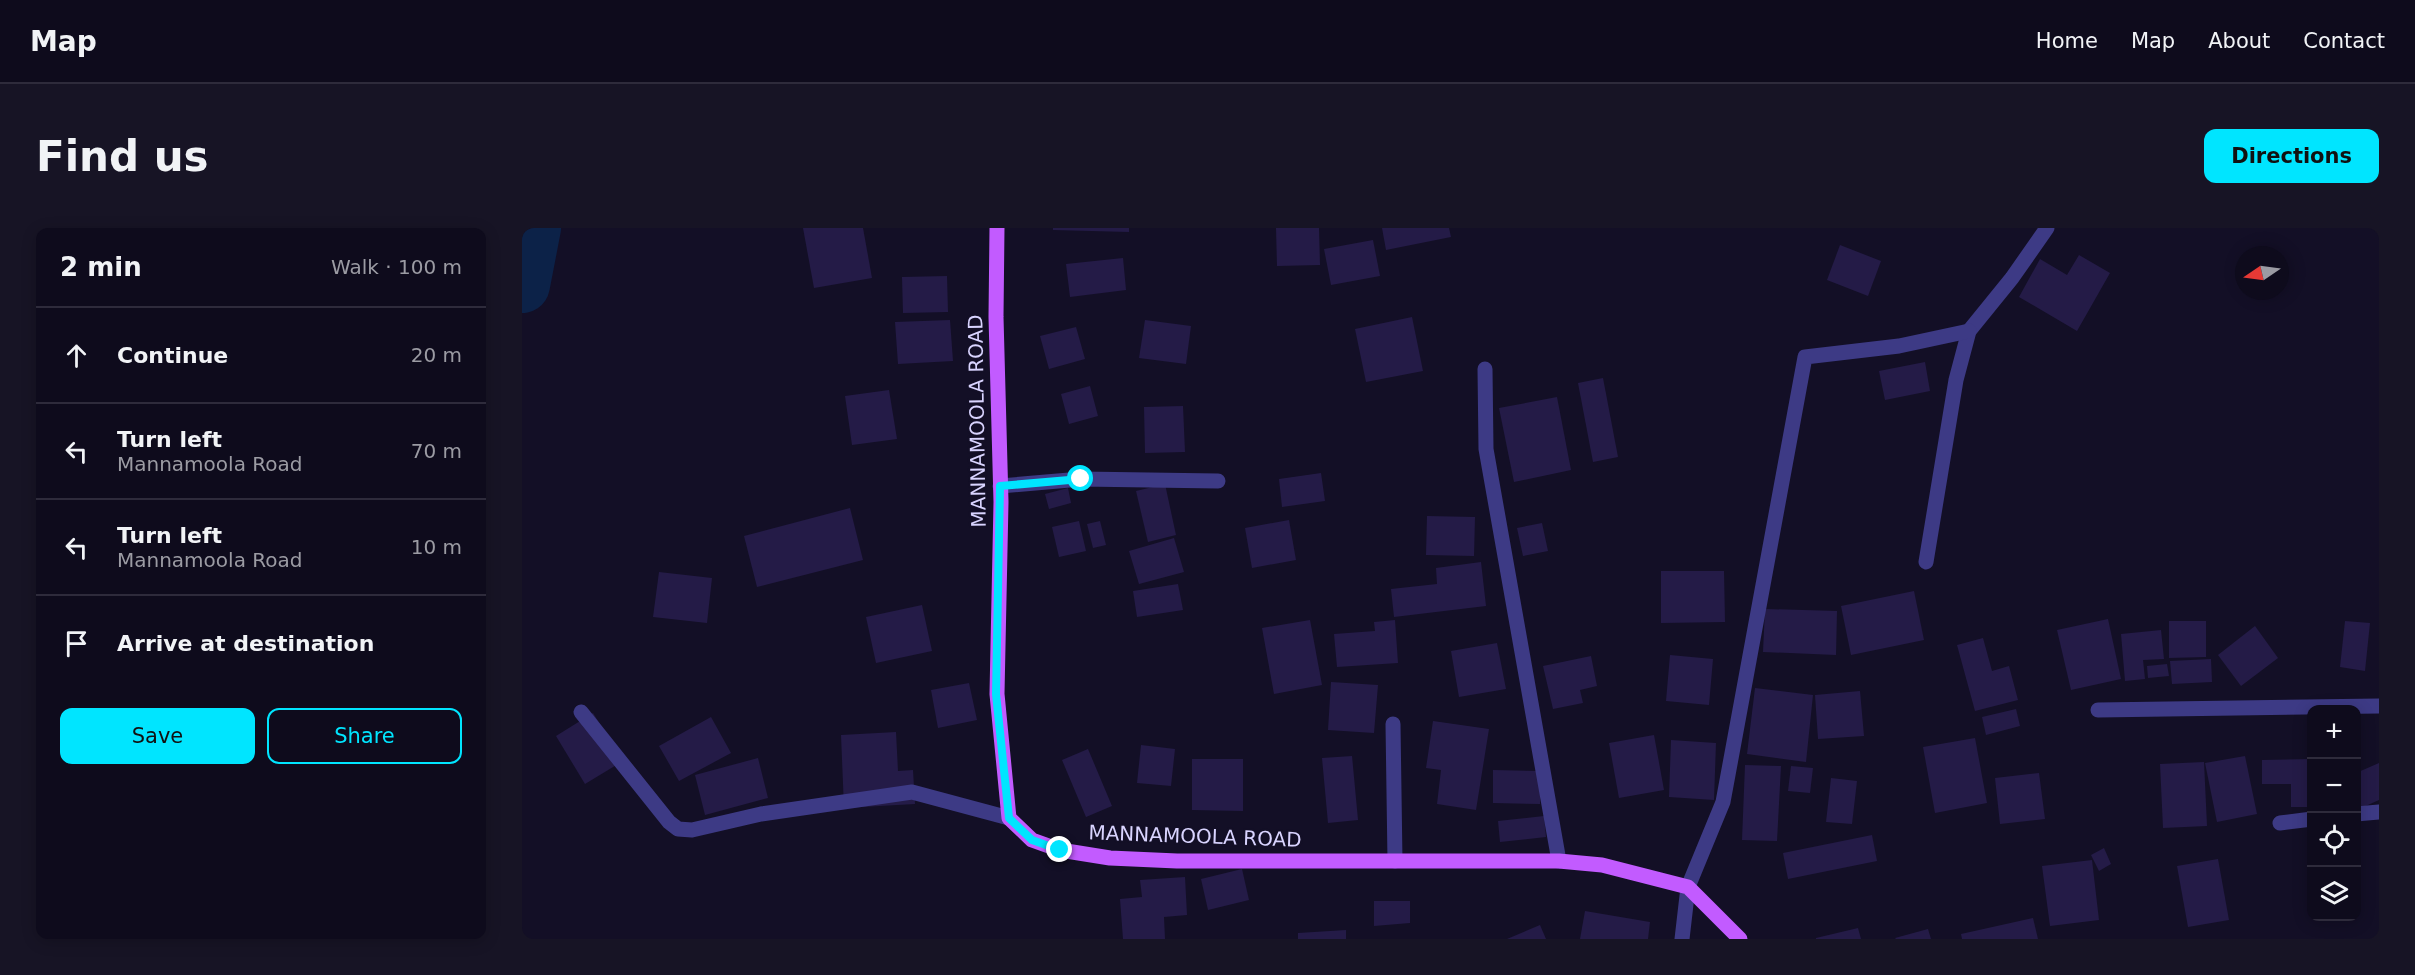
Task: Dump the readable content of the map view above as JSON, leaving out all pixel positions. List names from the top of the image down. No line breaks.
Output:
{"streets":{"main road":["MANNAMOOLA ROAD"]},"north":"left","page":{"header":"Map","nav":["Home","Map","About","Contact"],"buttons":["Directions",["Save","Share"]],"title":"Find us","heading":["2 min","Walk · 100 m"],"list":[["Continue","20 m"],["Turn left","Mannamoola Road","70 m"],["Turn left","Mannamoola Road","10 m"],"Arrive at destination"],"map_buttons":["+","−"]}}
